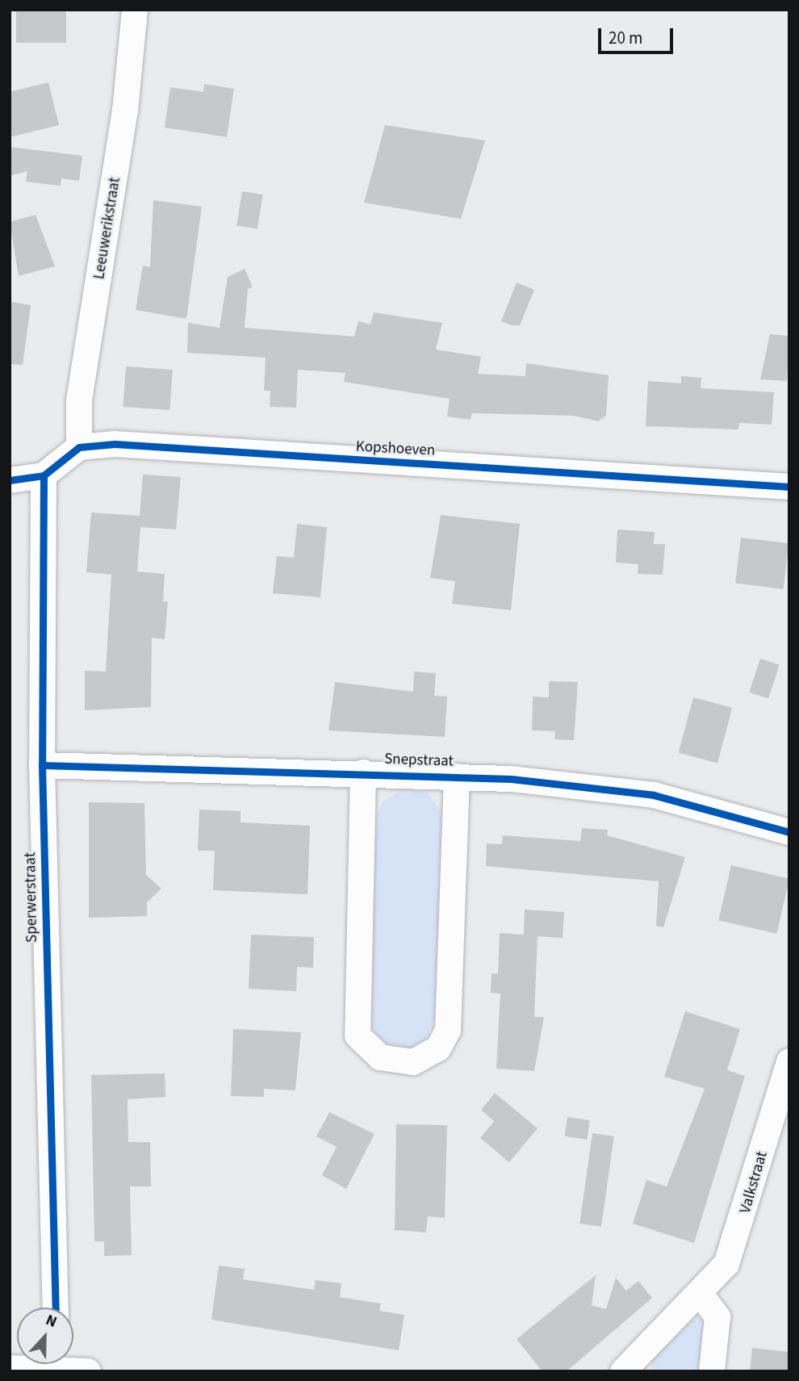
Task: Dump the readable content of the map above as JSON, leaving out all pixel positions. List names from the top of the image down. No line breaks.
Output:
{"streets":{"street":["Leeuwerikstraat","Kopshoeven","Snepstraat","Sperwerstraat","Valkstraat"]},"crossings":[["Leeuwerikstraat","Kopshoeven"],["Snepstraat","Sperwerstraat"]],"scale_bar":"20 m","north":"top"}
